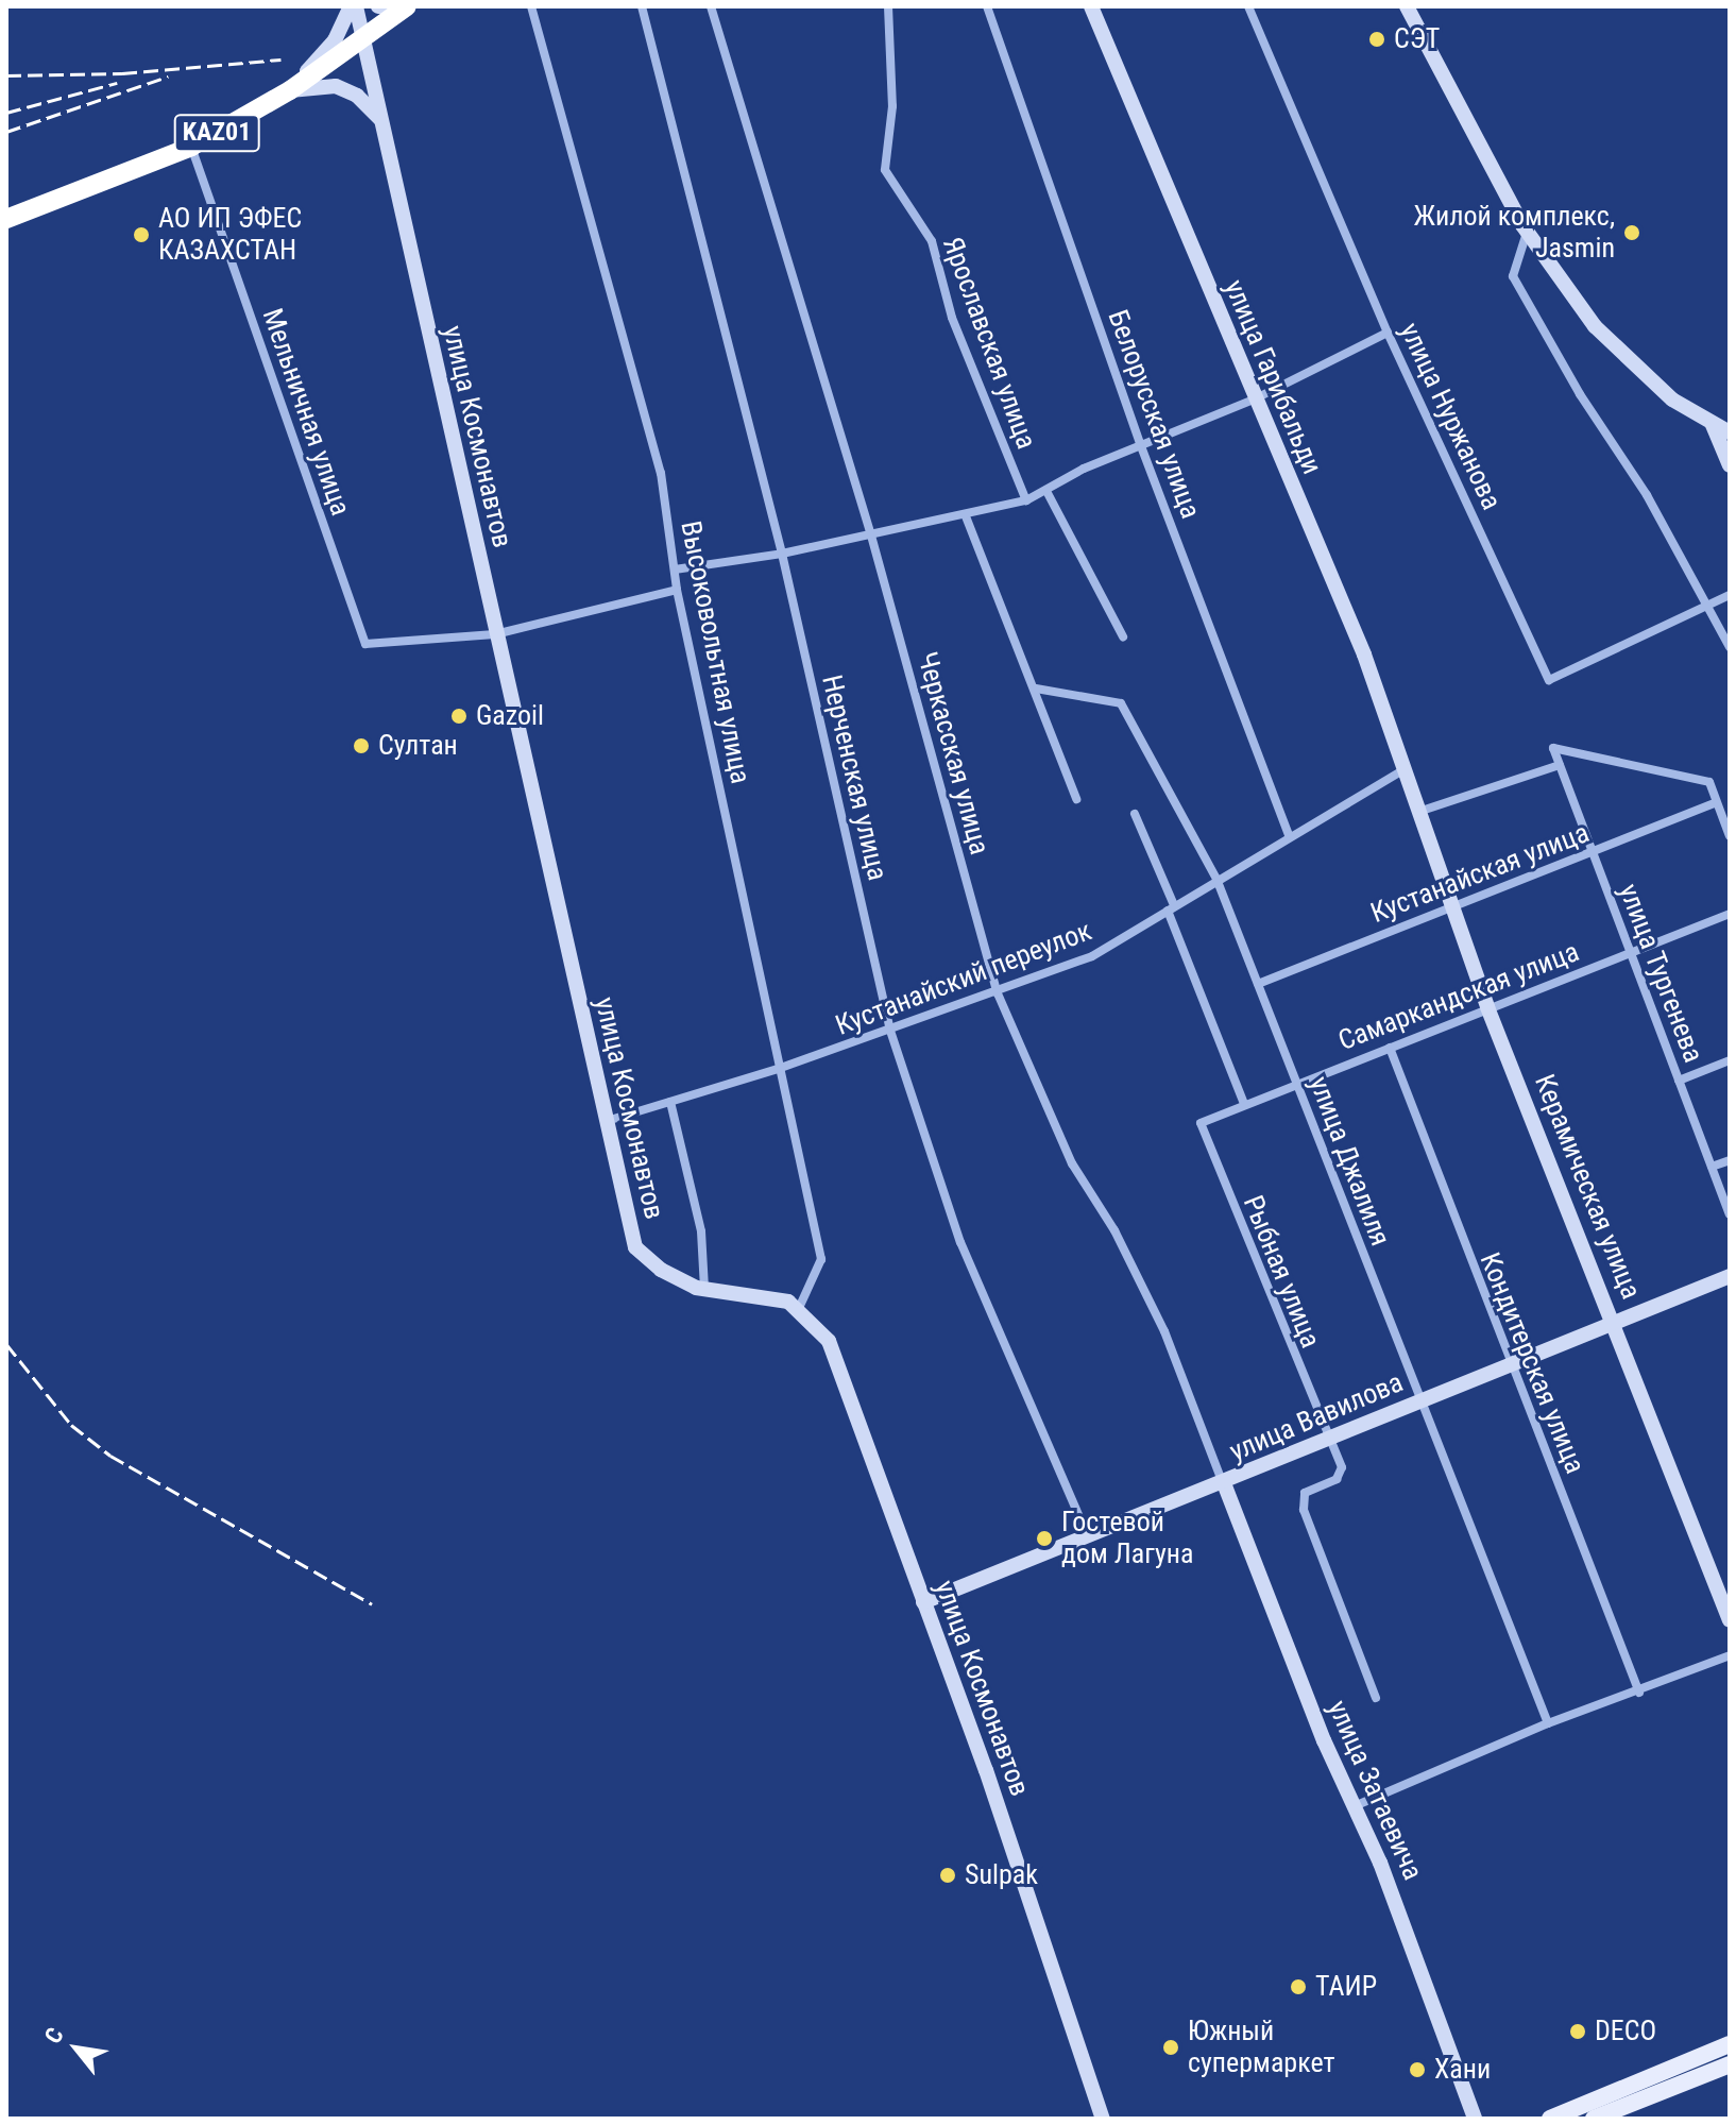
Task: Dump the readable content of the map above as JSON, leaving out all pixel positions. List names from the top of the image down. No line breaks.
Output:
{"streets":{"highway":["KАZ01"],"street":["Ярославская улица","улица Гарибальди","Мельничная улица","Белорусская улица","улица Нуржанова","улица Космонавтов","Высоковольтная улица","Черкасская улица","Нерченская улица","Кустанайская улица","улица Тургенева","Кустанайский переулок","Самаркандская улица","улица Джалиля","Керамическая улица","Рыбная улица","Кондитерская улица","улица Вавилова","улица Затаевича"]},"crossings":[["KАZ01","Мельничная улица"],["KАZ01","улица Космонавтов"],["улица Гарибальди","Кустанайский переулок"],["улица Гарибальди","Керамическая улица"],["Мельничная улица","улица Космонавтов"],["Белорусская улица","Кустанайский переулок"],["улица Космонавтов","Высоковольтная улица"],["улица Космонавтов","Кустанайский переулок"],["улица Космонавтов","улица Вавилова"],["Высоковольтная улица","Кустанайский переулок"],["Черкасская улица","Кустанайский переулок"],["Черкасская улица","улица Вавилова"],["Черкасская улица","улица Затаевича"],["Нерченская улица","Кустанайский переулок"],["Нерченская улица","улица Вавилова"],["Кустанайская улица","улица Тургенева"],["Кустанайская улица","улица Джалиля"],["Кустанайская улица","Керамическая улица"],["улица Тургенева","Самаркандская улица"],["Кустанайский переулок","улица Джалиля"],["Кустанайский переулок","Керамическая улица"],["Самаркандская улица","улица Джалиля"],["Самаркандская улица","Керамическая улица"],["Самаркандская улица","Рыбная улица"],["Самаркандская улица","Кондитерская улица"],["улица Джалиля","улица Вавилова"],["Керамическая улица","улица Вавилова"],["Рыбная улица","улица Вавилова"],["Кондитерская улица","улица Вавилова"],["улица Вавилова","улица Затаевича"]],"places":["СЭТ","Жилой комплекс, Jasmin","АО ИП ЭФЕС КАЗАХСТАН","Gazoil","Султан","Гостевой дом Лагуна","Sulpak","ТАИР","DECO","Южный супермаркет","Хани"],"north":"top left"}
